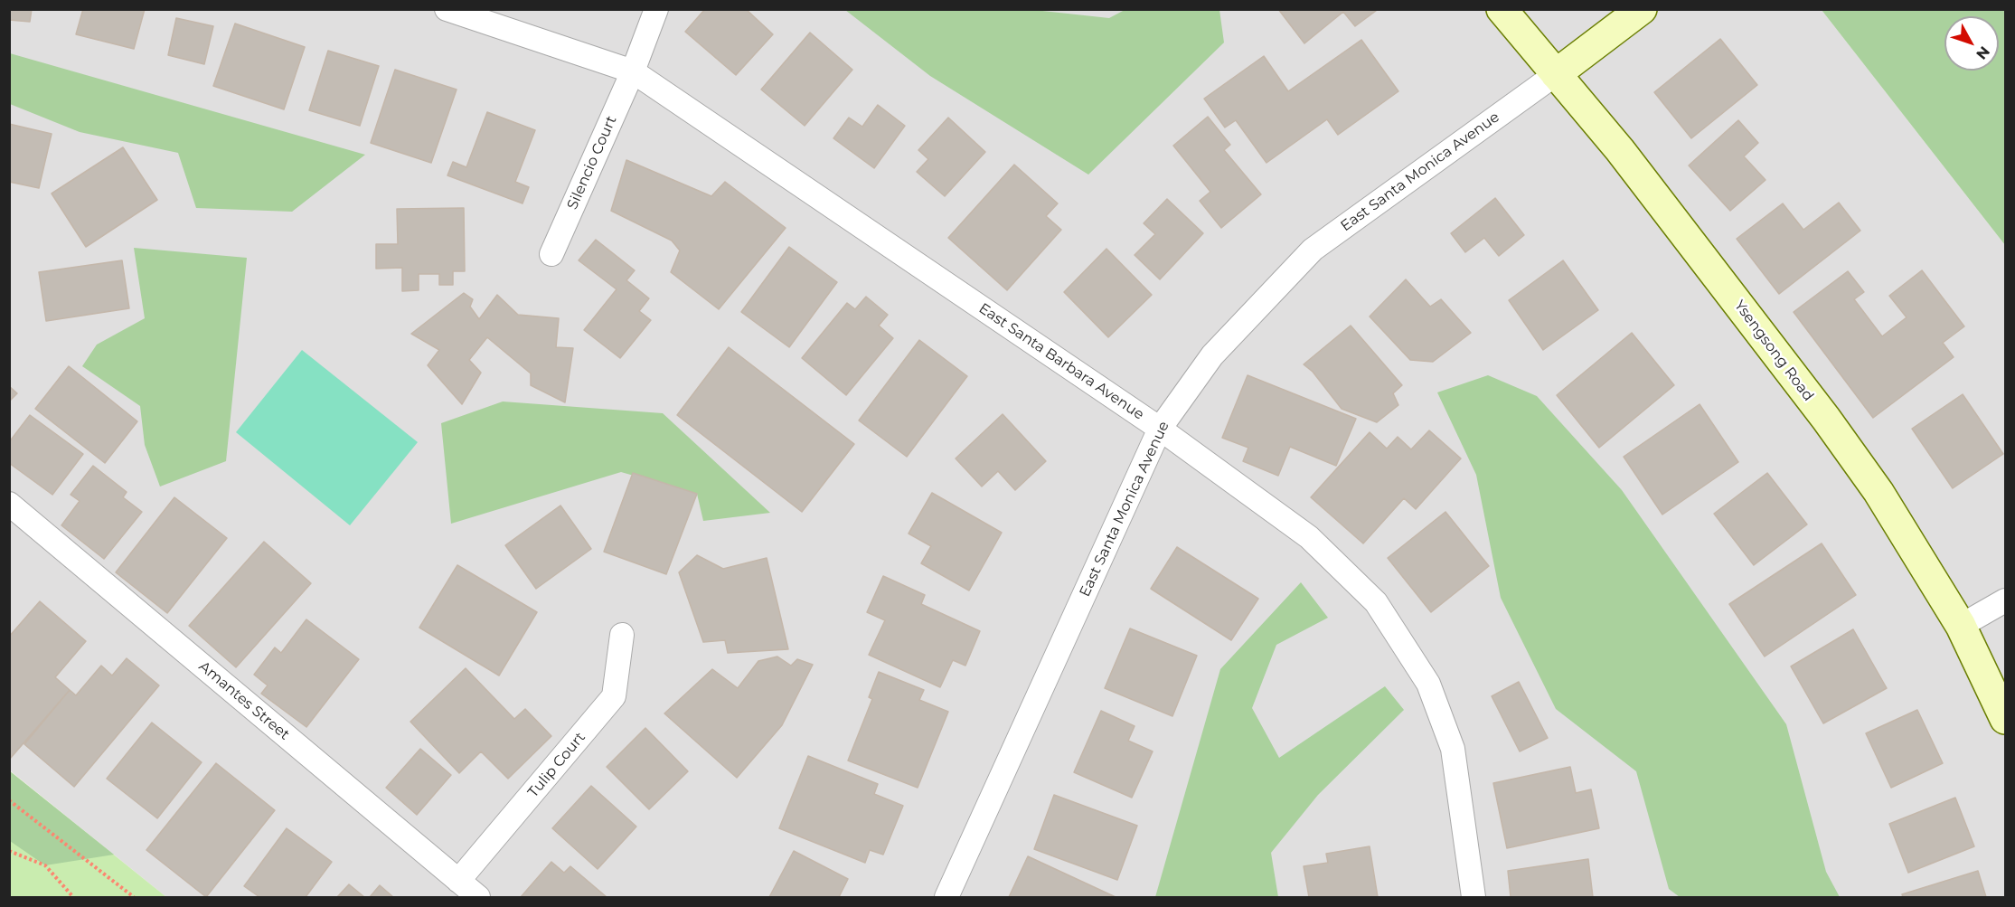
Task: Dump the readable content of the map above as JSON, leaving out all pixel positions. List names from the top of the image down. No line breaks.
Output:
{"streets":{"main road":["Ysengsong Road"],"street":["Silencio Court","East Santa Monica Avenue","East Santa Barbara Avenue","Amantes Street","Tulip Court"]},"crossings":[["Silencio Court","East Santa Barbara Avenue"],["East Santa Monica Avenue","Ysengsong Road"],["East Santa Monica Avenue","East Santa Barbara Avenue"],["Amantes Street","Tulip Court"]],"north":"bottom right"}
